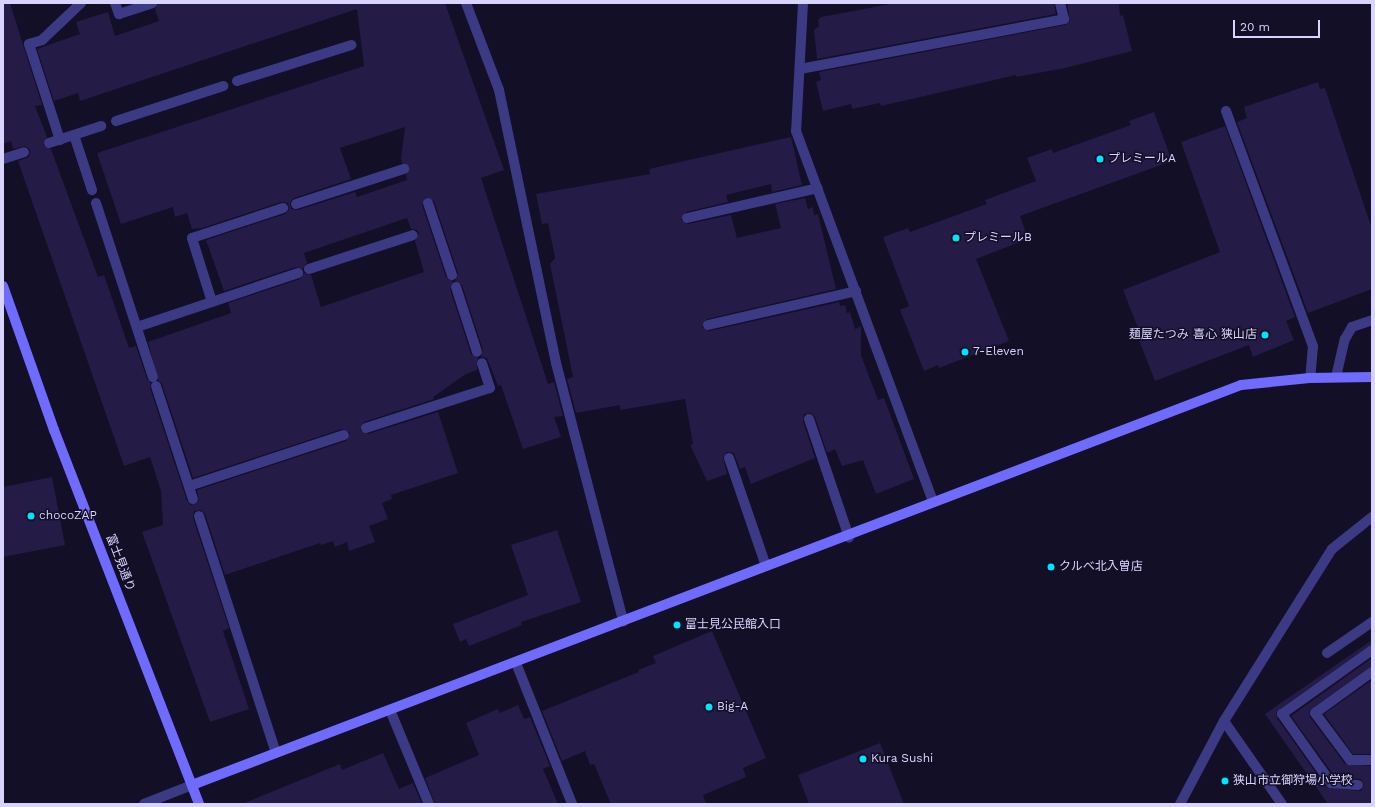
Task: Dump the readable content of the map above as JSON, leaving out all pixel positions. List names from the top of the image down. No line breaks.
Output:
{"streets":{"street":["富士見通り"]},"places":["プレミールA","プレミールB","麺屋たつみ 喜心 狭山店","7-Eleven","chocoZAP","クルベ北入曽店","富士見公民館入口","Big-A","Kura Sushi","狭山市立御狩場小学校"],"scale_bar":"20 m"}
